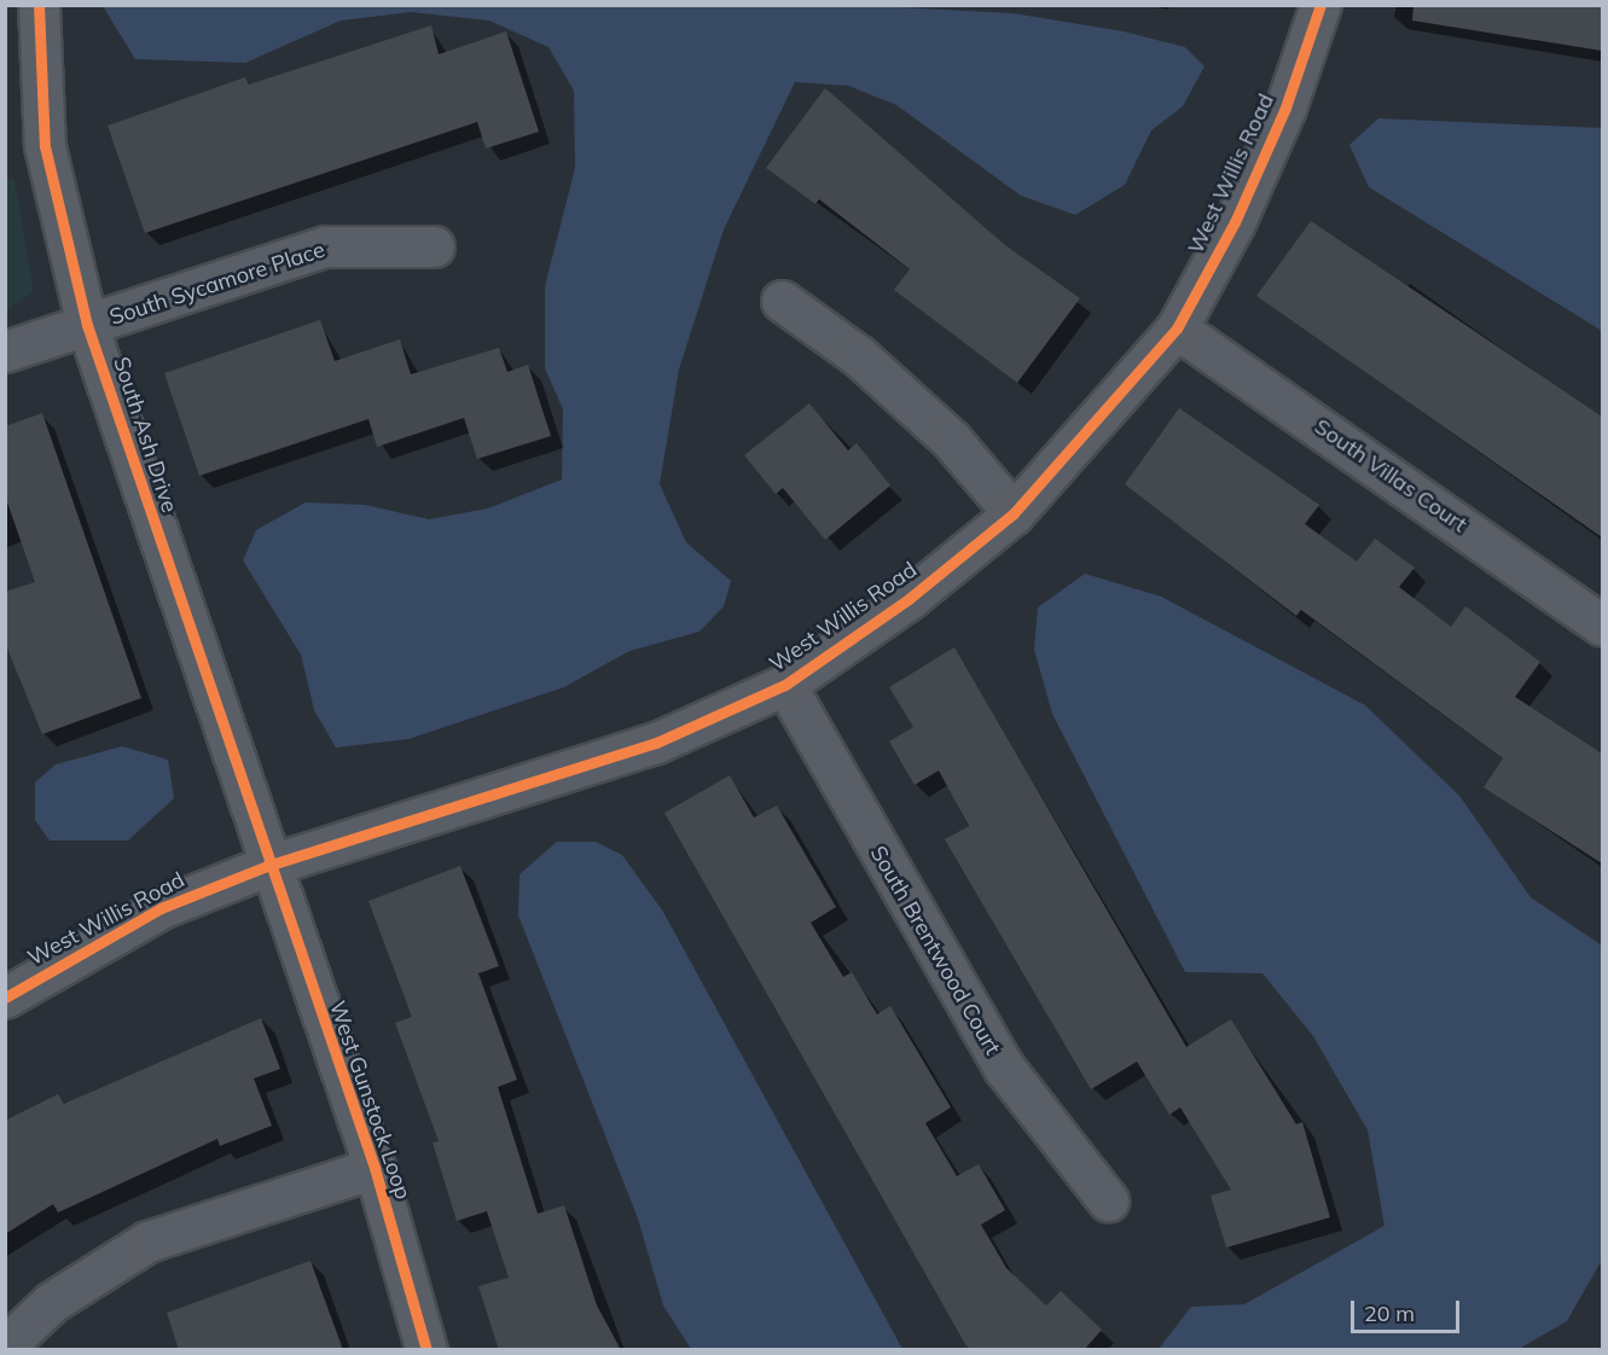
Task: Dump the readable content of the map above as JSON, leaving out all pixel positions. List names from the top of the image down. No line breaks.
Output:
{"streets":{"street":["West Willis Road","South Sycamore Place","South Ash Drive","South Villas Court","South Brentwood Court","West Gunstock Loop"]},"crossings":[["West Willis Road","South Ash Drive"],["West Willis Road","South Villas Court"],["West Willis Road","South Brentwood Court"],["West Willis Road","West Gunstock Loop"],["South Sycamore Place","South Ash Drive"],["South Ash Drive","West Gunstock Loop"]],"scale_bar":"20 m"}
